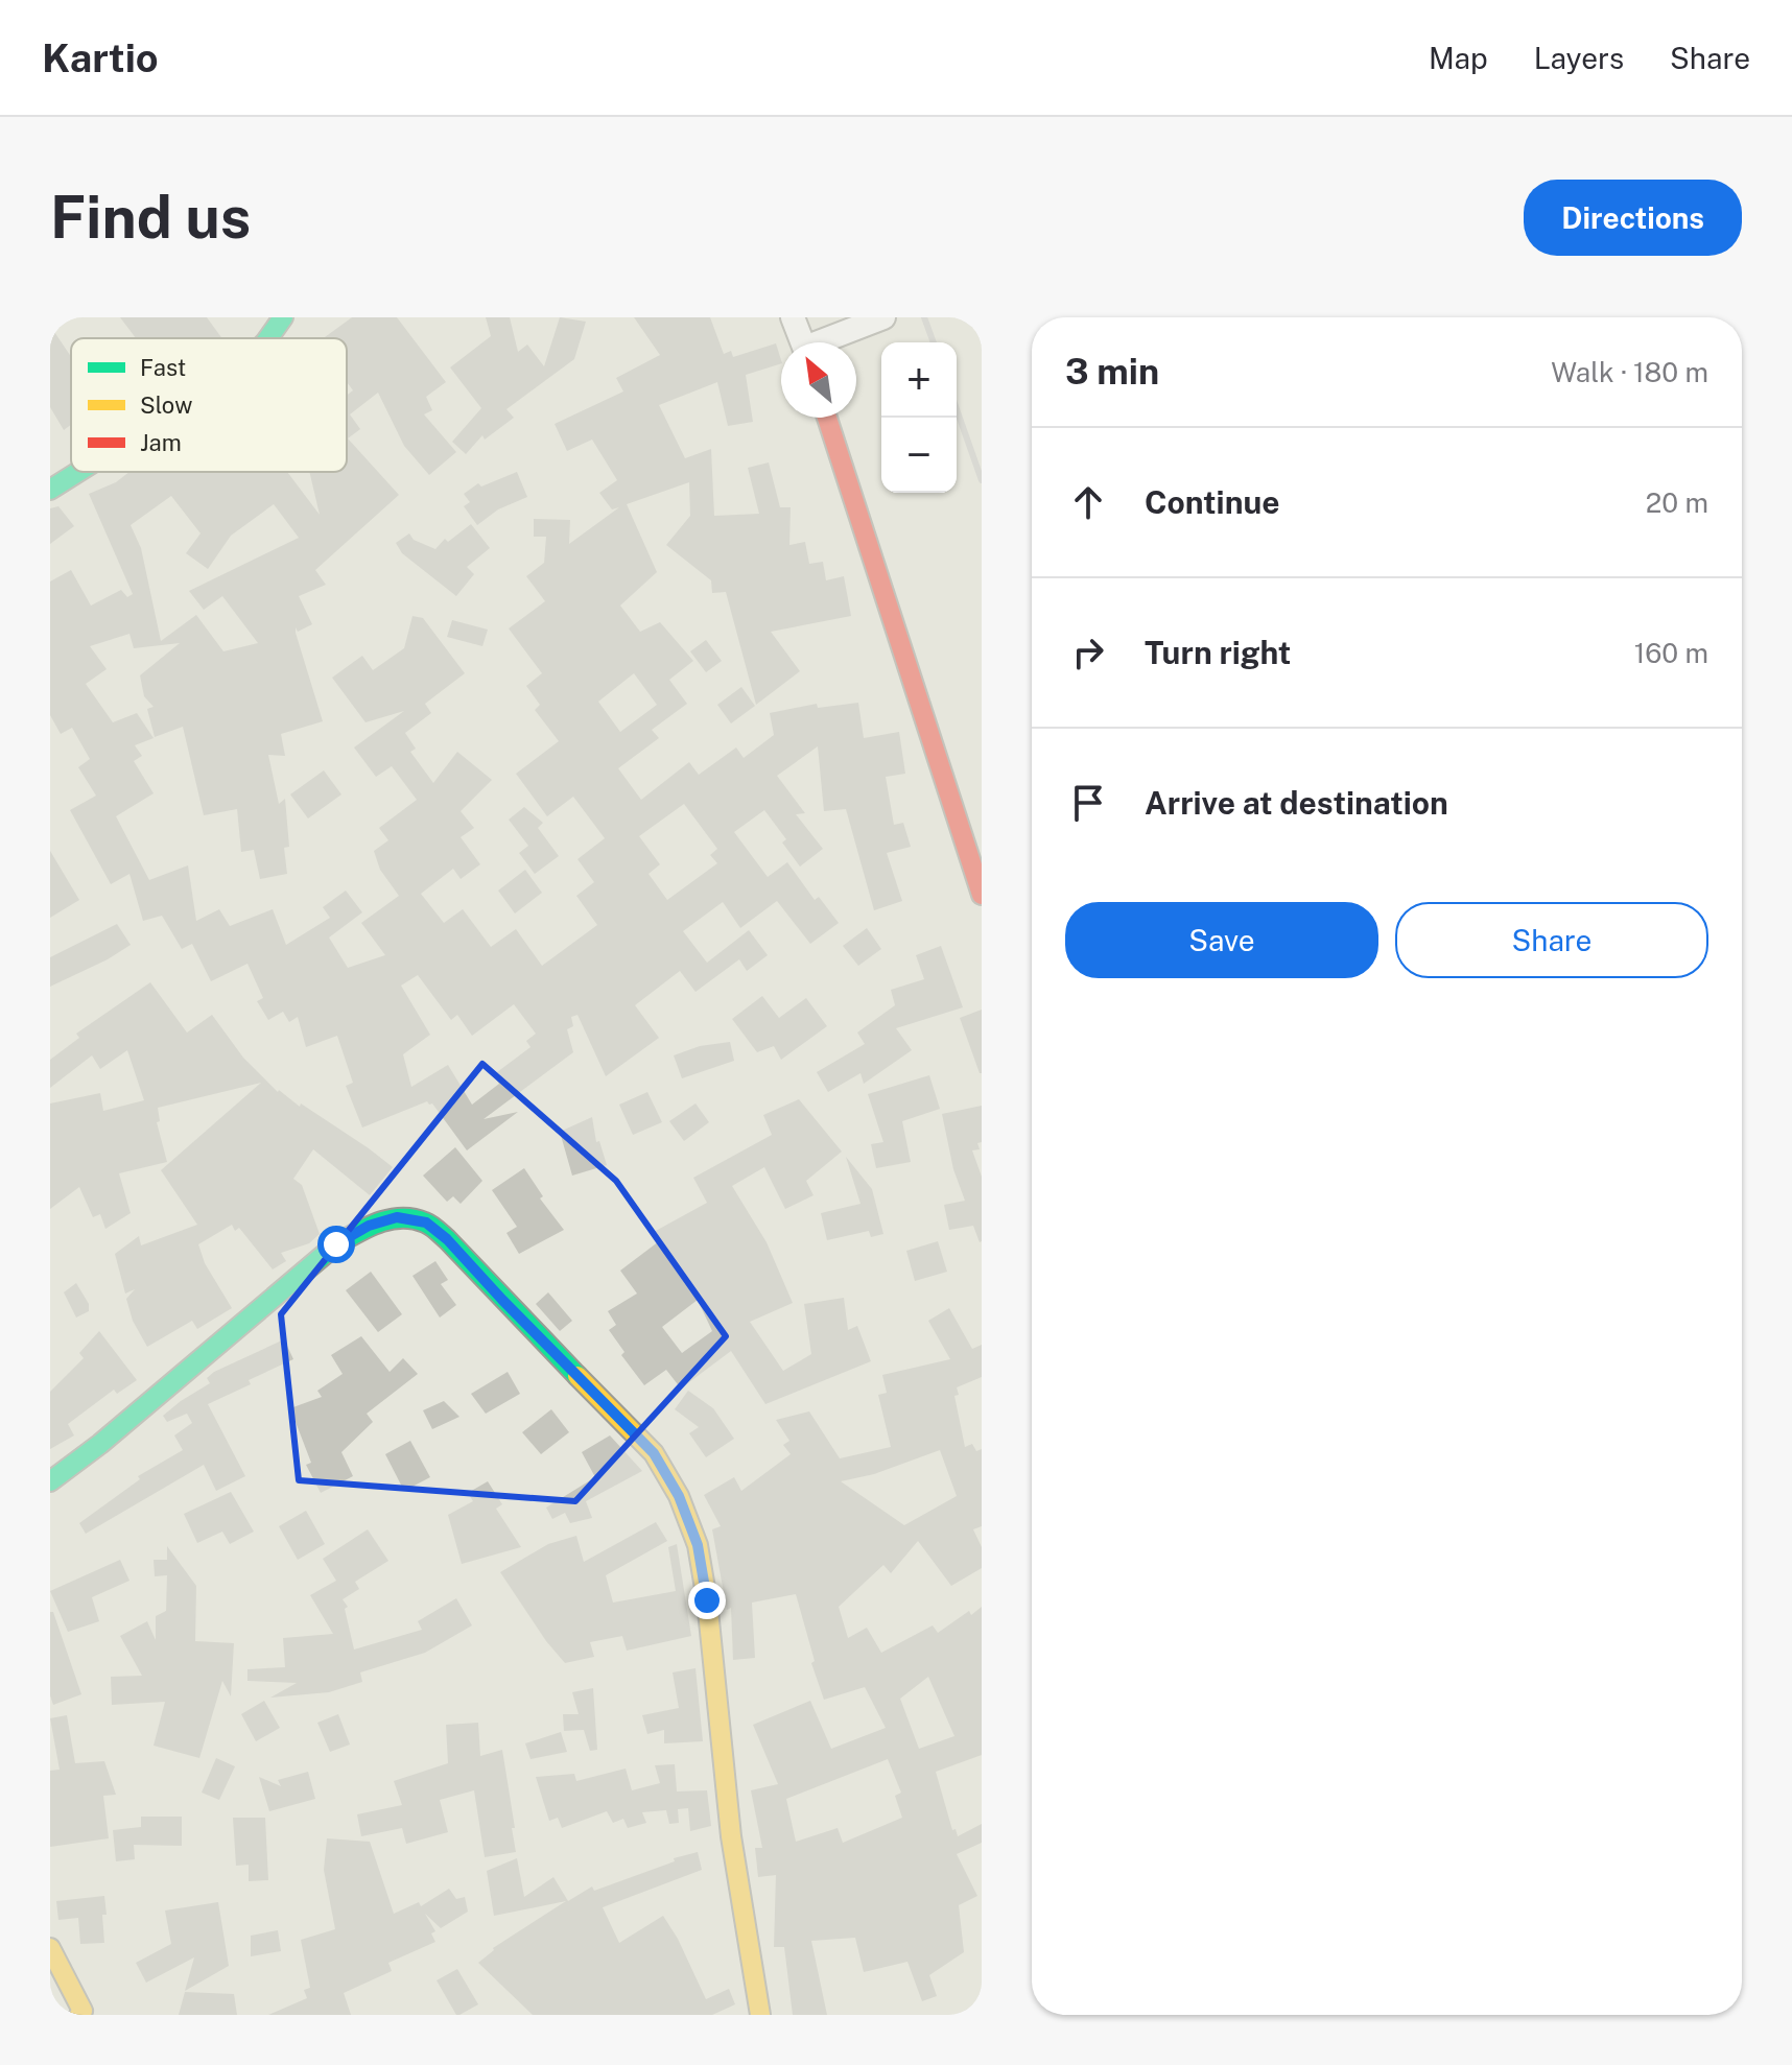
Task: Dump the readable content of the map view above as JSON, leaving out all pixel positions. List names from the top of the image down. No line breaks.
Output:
{"legend":["Fast","Slow","Jam"],"north":"top left","page":{"header":"Kartio","nav":["Map","Layers","Share"],"buttons":["Directions",["Save","Share"]],"title":"Find us","heading":["3 min","Walk · 180 m"],"map_buttons":["+","−"],"list":[["Continue","20 m"],["Turn right","160 m"],"Arrive at destination"]}}
